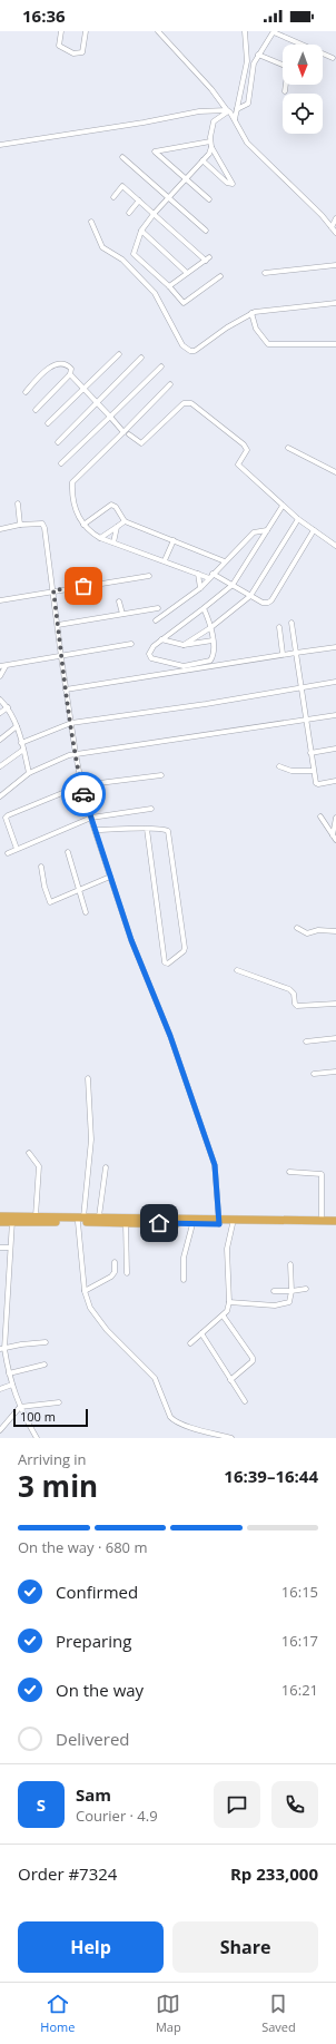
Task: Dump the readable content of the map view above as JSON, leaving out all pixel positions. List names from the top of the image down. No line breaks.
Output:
{"scale_bar":"100 m","north":"bottom","page":{"status":"16:36","scale":"100 m","heading":["3 min","Arriving in","16:39–16:44"],"panel":["Sam","Courier · 4.9","Order #7324","Rp 233,000"],"bar":"On the way · 680 m","list":[["Confirmed","16:15"],["Preparing","16:17"],["On the way","16:21"],"Delivered"],"round":"S","buttons":["Help","Share"],"tabs":["Home","Map","Saved"]}}
